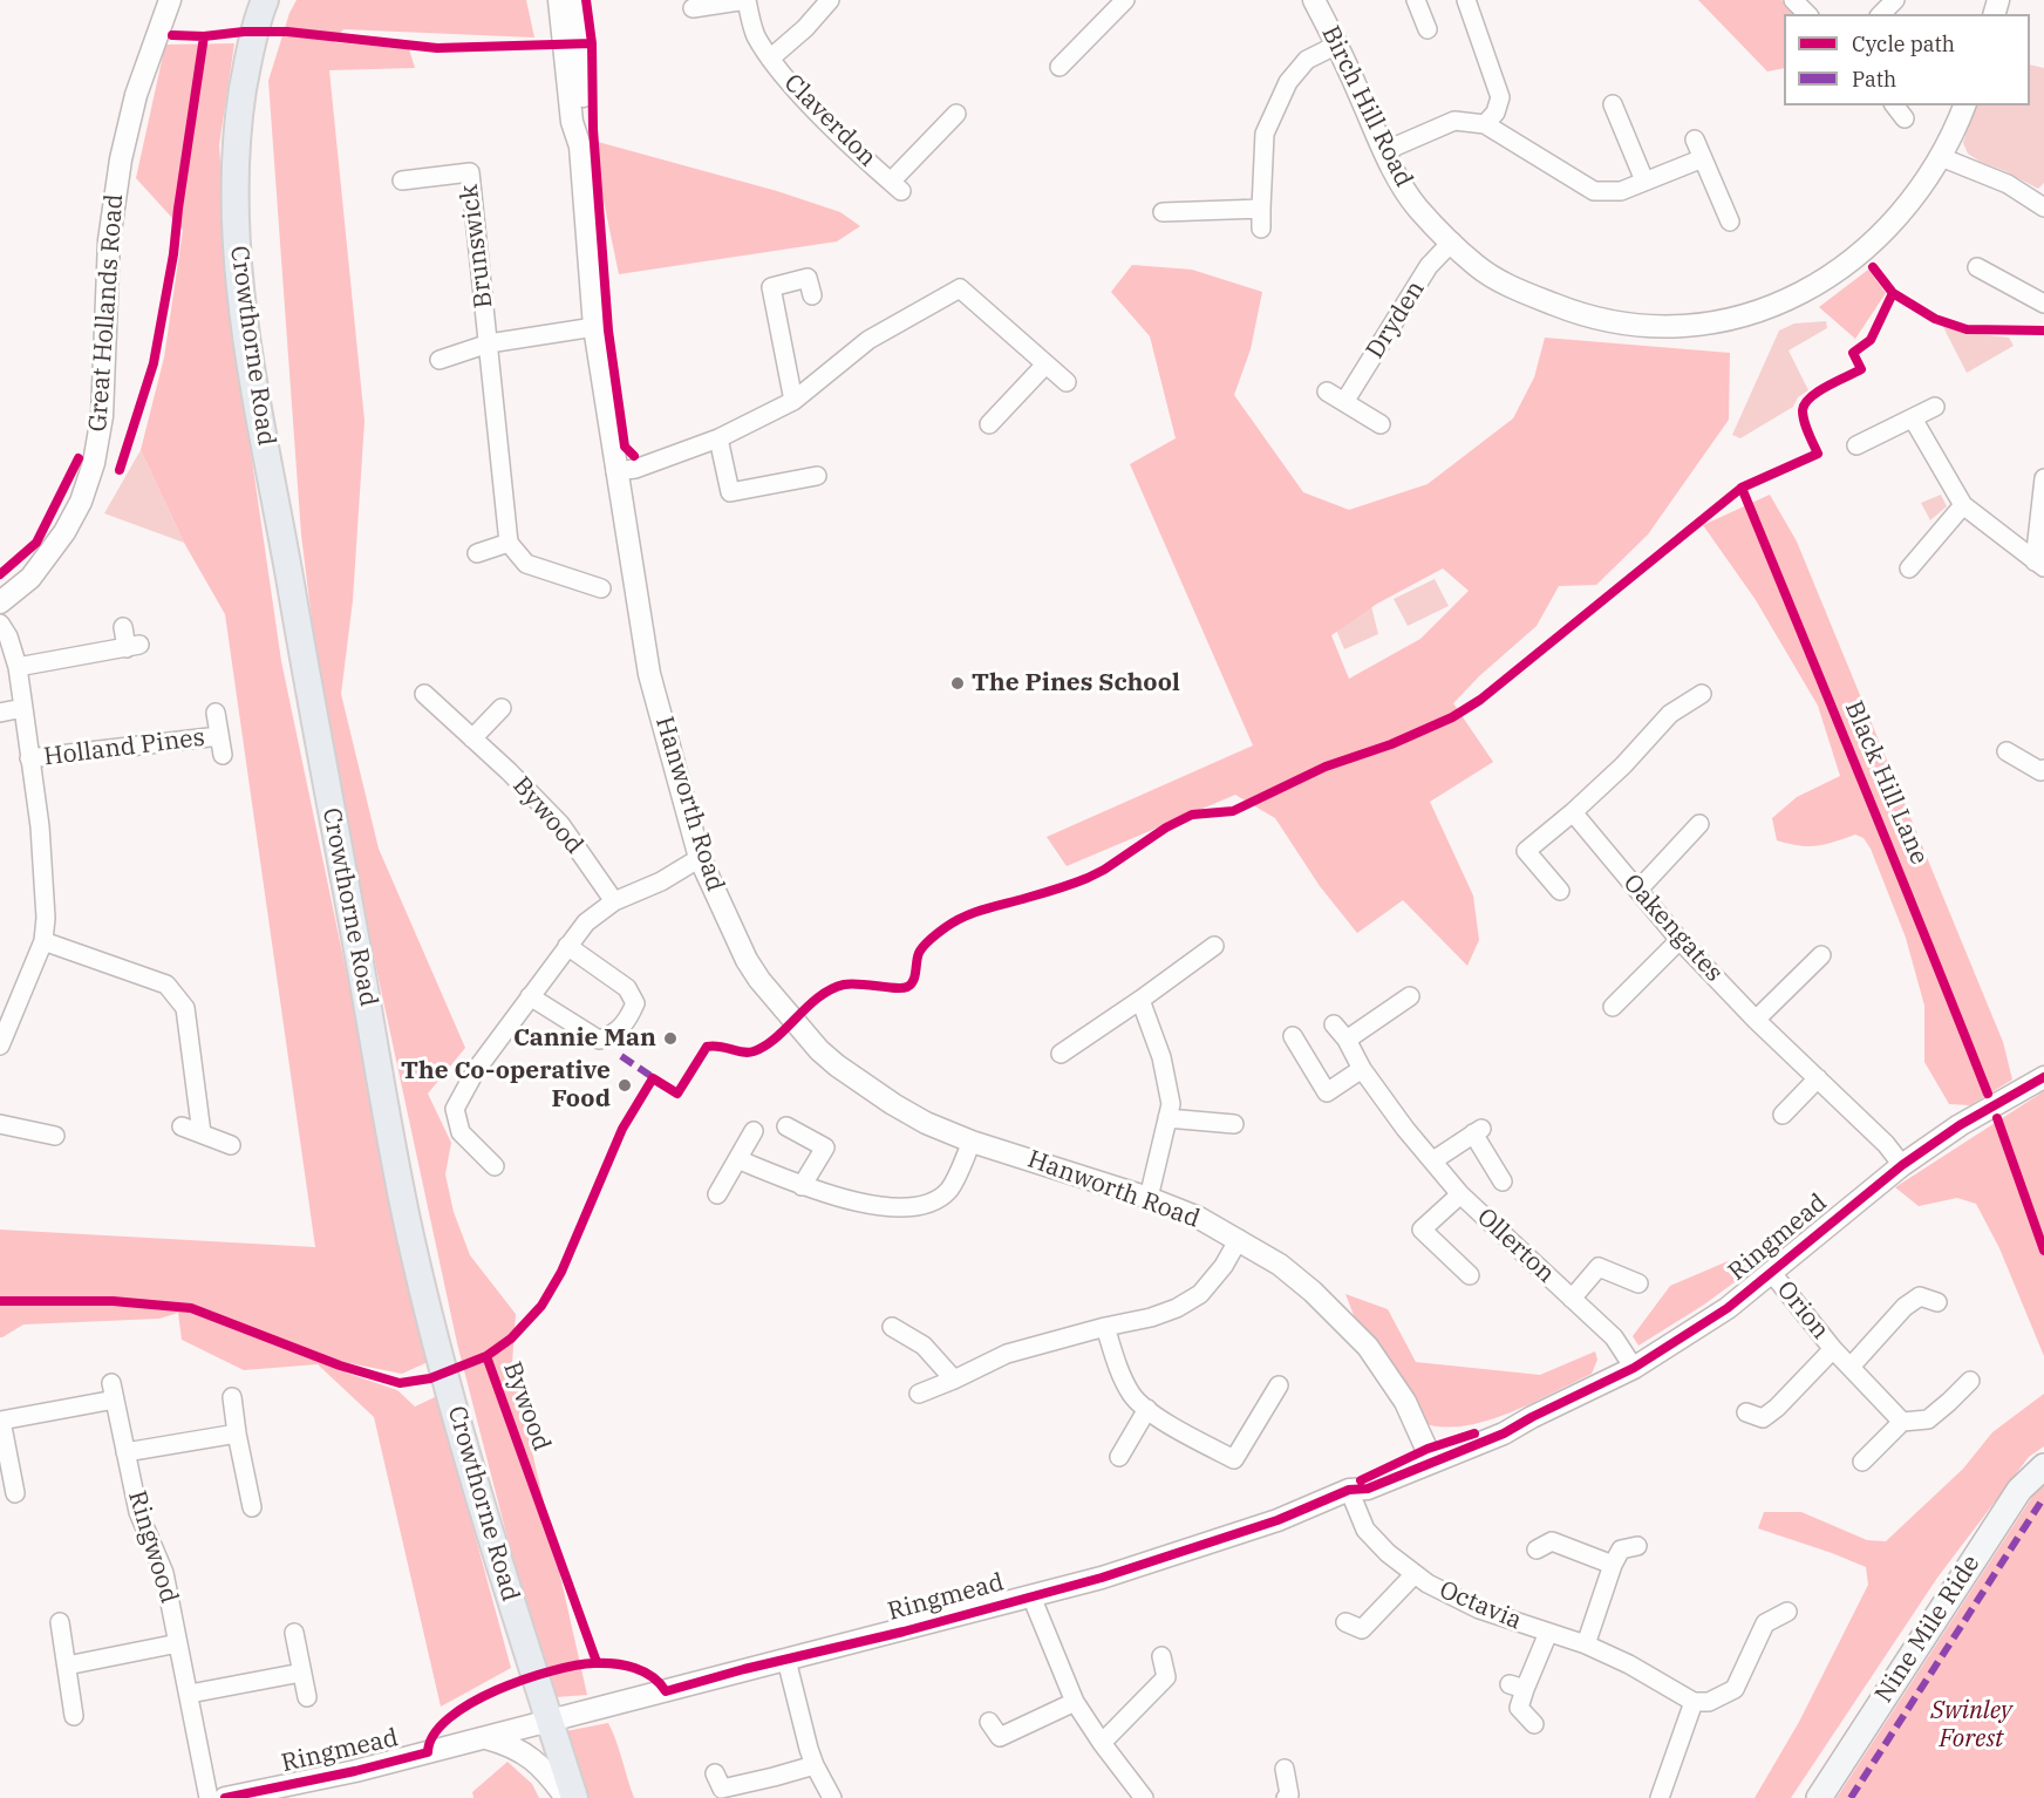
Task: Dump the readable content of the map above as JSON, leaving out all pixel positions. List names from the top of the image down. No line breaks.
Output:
{"streets":{"main road":["Crowthorne Road","Nine Mile Ride"],"street":["Birch Hill Road","Claverdon","Brunswick","Great Hollands Road","Dryden","Holland Pines","Hanworth Road","Bywood","Oakengates","Ringmead","Ollerton","Orion","Ringwood","Octavia"],"cycle path":["Black Hill Lane"]},"crossings":[["Birch Hill Road","Dryden"],["Brunswick","Hanworth Road"],["Crowthorne Road","Ringmead"],["Hanworth Road","Ringmead"],["Oakengates","Ringmead"],["Ringmead","Ollerton"],["Ringmead","Orion"],["Ringmead","Octavia"]],"parks":["Swinley Forest"],"places":["The Pines School","Cannie Man","The Co-operative Food"],"legend":["Cycle path","Path"]}
